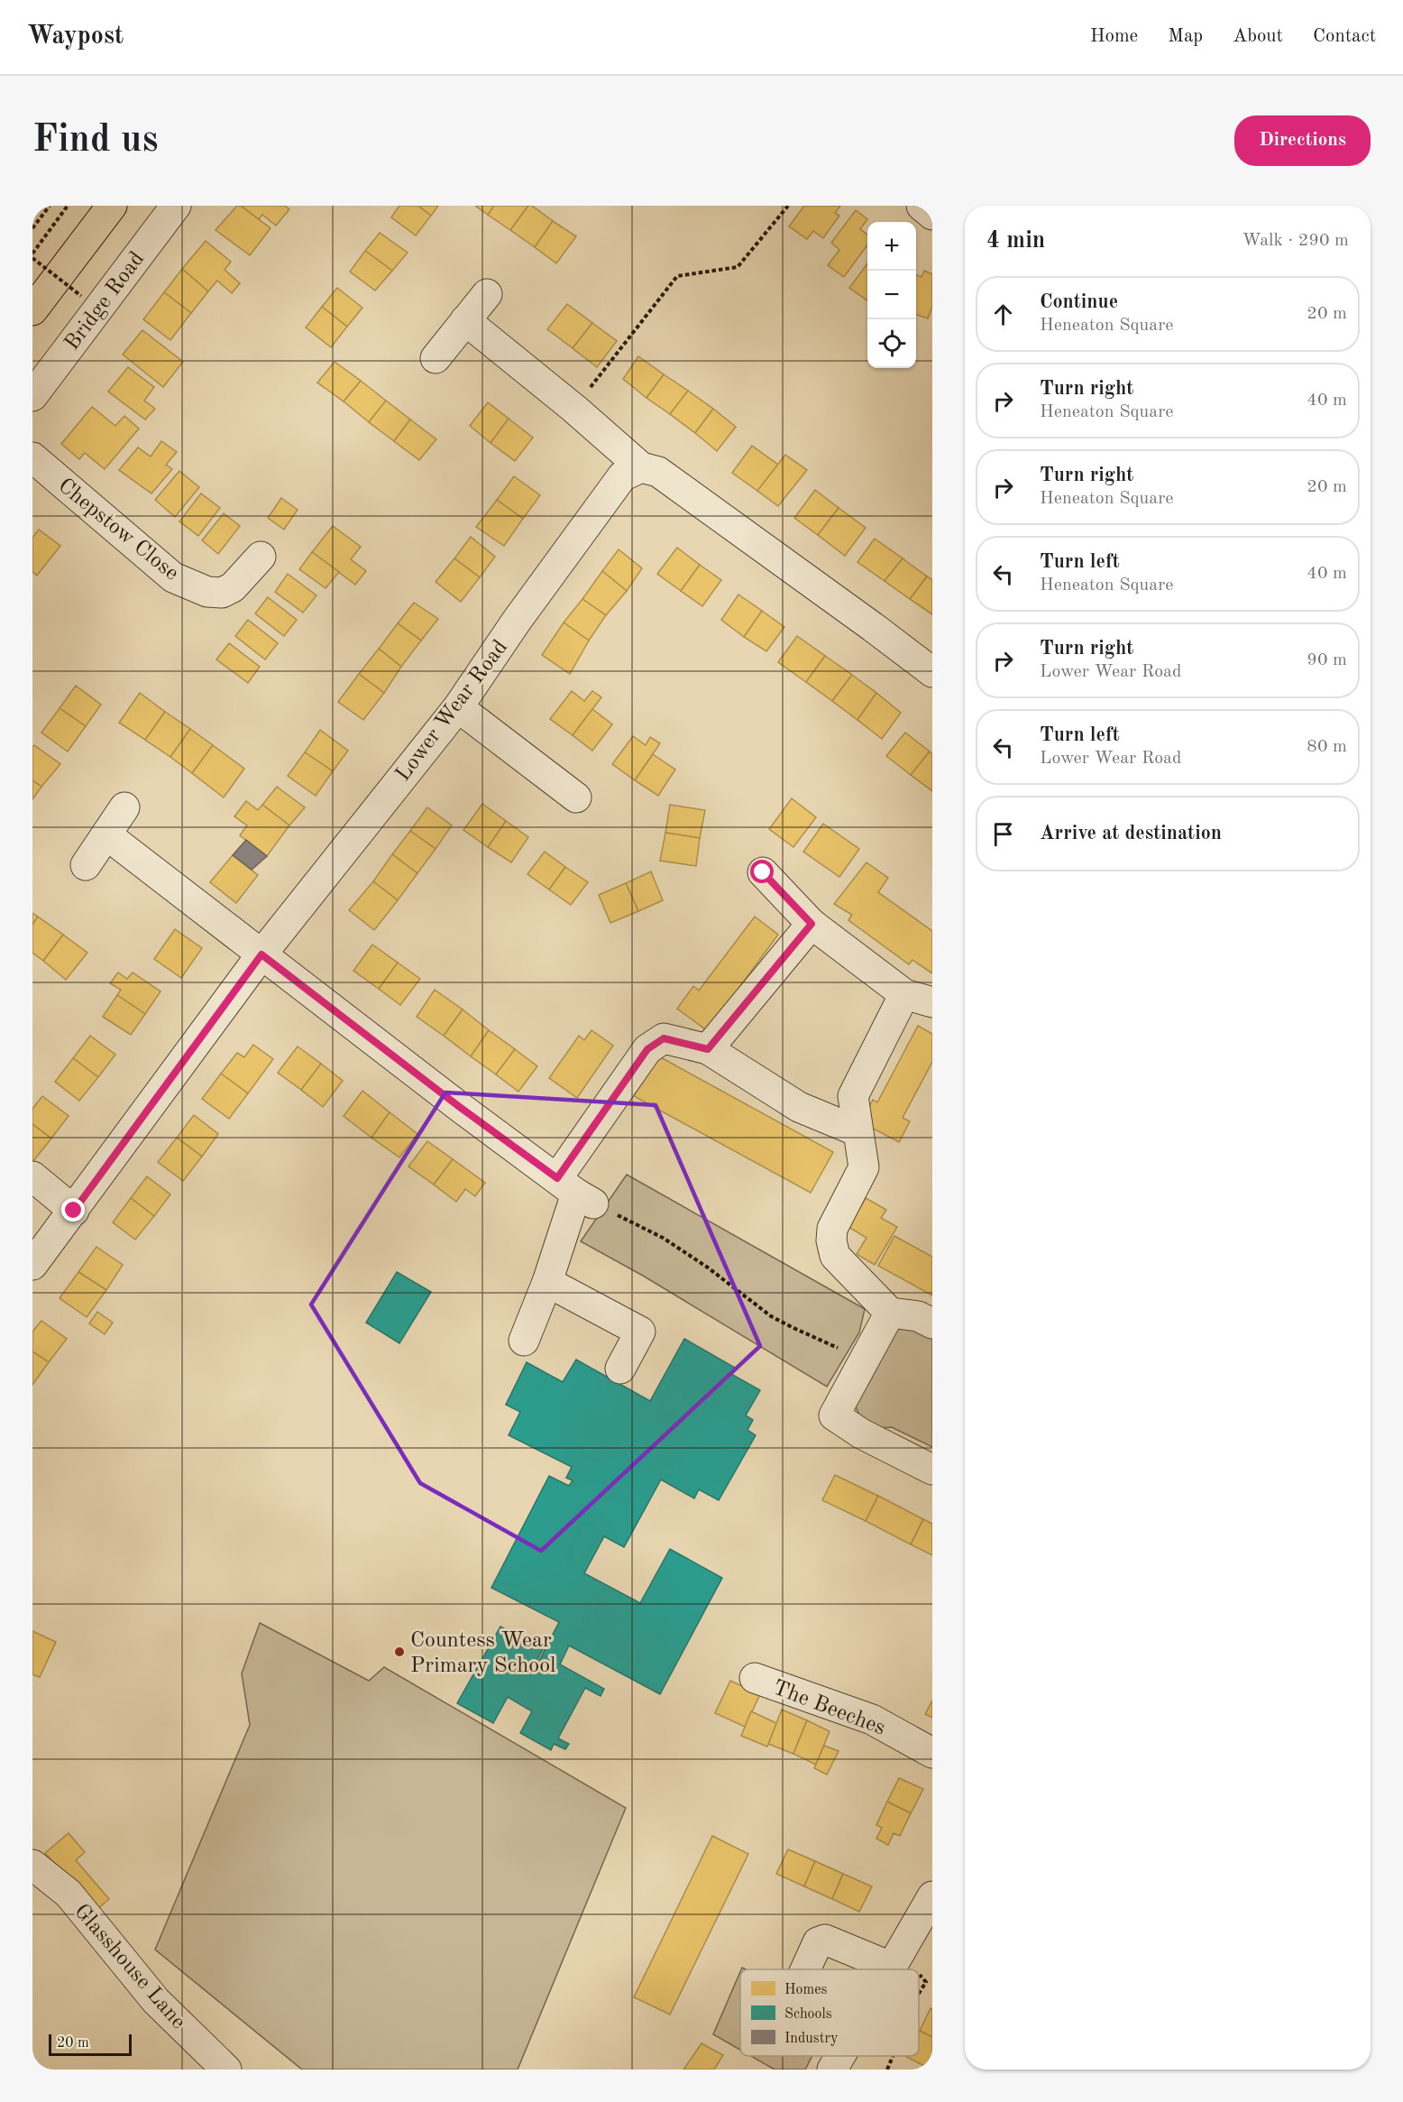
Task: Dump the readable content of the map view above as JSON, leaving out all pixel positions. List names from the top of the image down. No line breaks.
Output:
{"streets":{"street":["Bridge Road","Chepstow Close","Lower Wear Road","The Beeches","Glasshouse Lane"]},"places":["Countess Wear Primary School"],"legend":["Homes","Schools","Industry"],"scale_bar":"20 m","page":{"header":"Waypost","nav":["Home","Map","About","Contact"],"buttons":"Directions","title":"Find us","heading":["4 min","Walk · 290 m"],"map_buttons":["+","−"],"list":[["Continue","Heneaton Square","20 m"],["Turn right","Heneaton Square","40 m"],["Turn right","Heneaton Square","20 m"],["Turn left","Heneaton Square","40 m"],["Turn right","Lower Wear Road","90 m"],["Turn left","Lower Wear Road","80 m"],"Arrive at destination"],"scale":"20 m"}}
